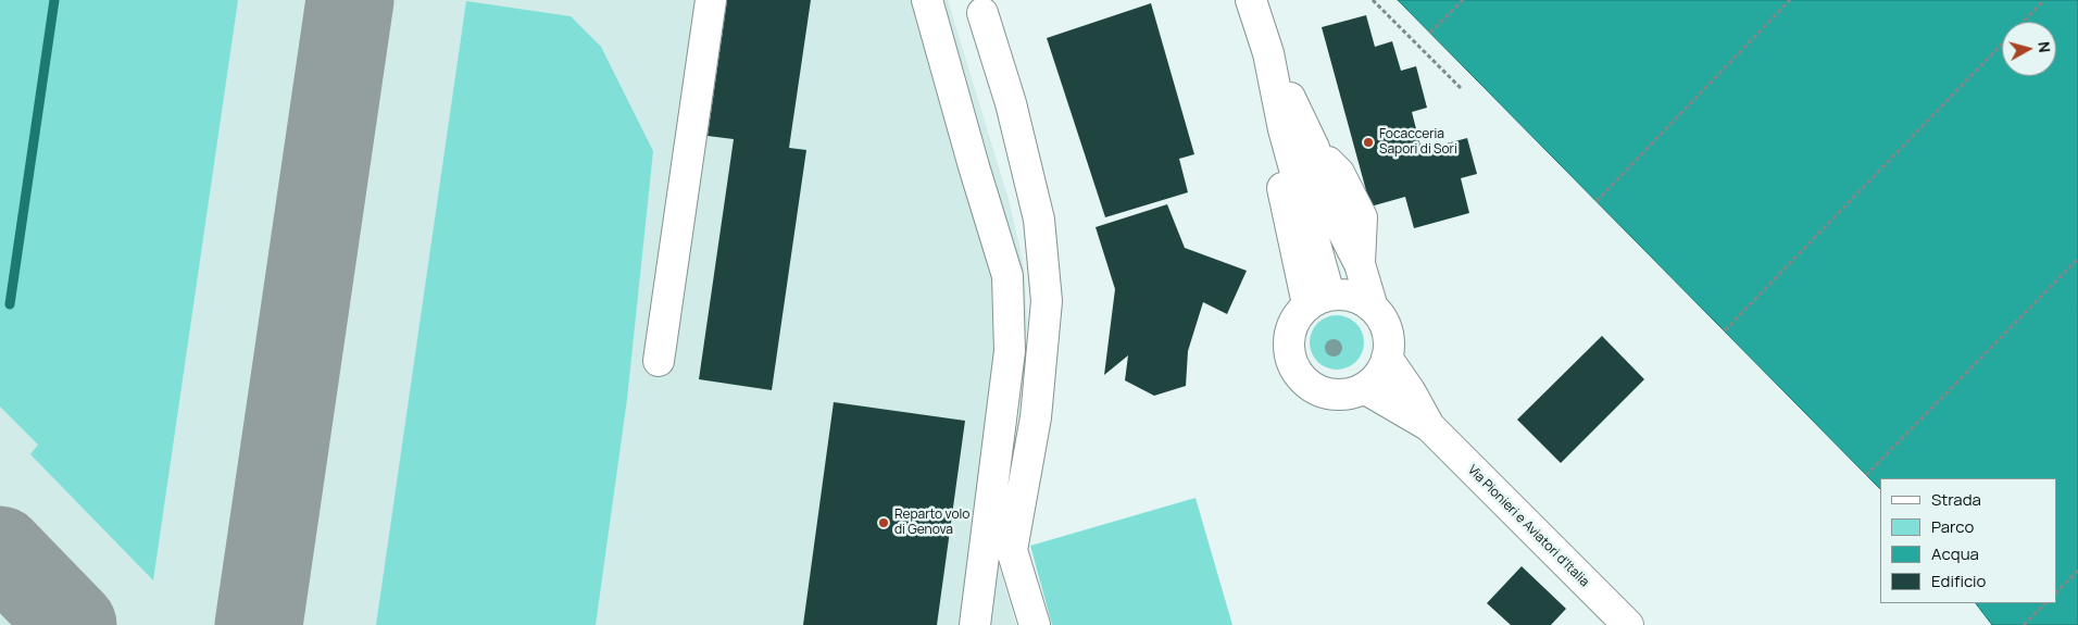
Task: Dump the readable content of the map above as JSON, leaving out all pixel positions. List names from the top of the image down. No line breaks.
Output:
{"streets":{"street":["Via Pionieri e Aviatori d'Italia"]},"places":["Focacceria Sapori di Sori","Reparto volo di Genova"],"legend":["Strada","Parco","Acqua","Edificio"],"north":"right"}
